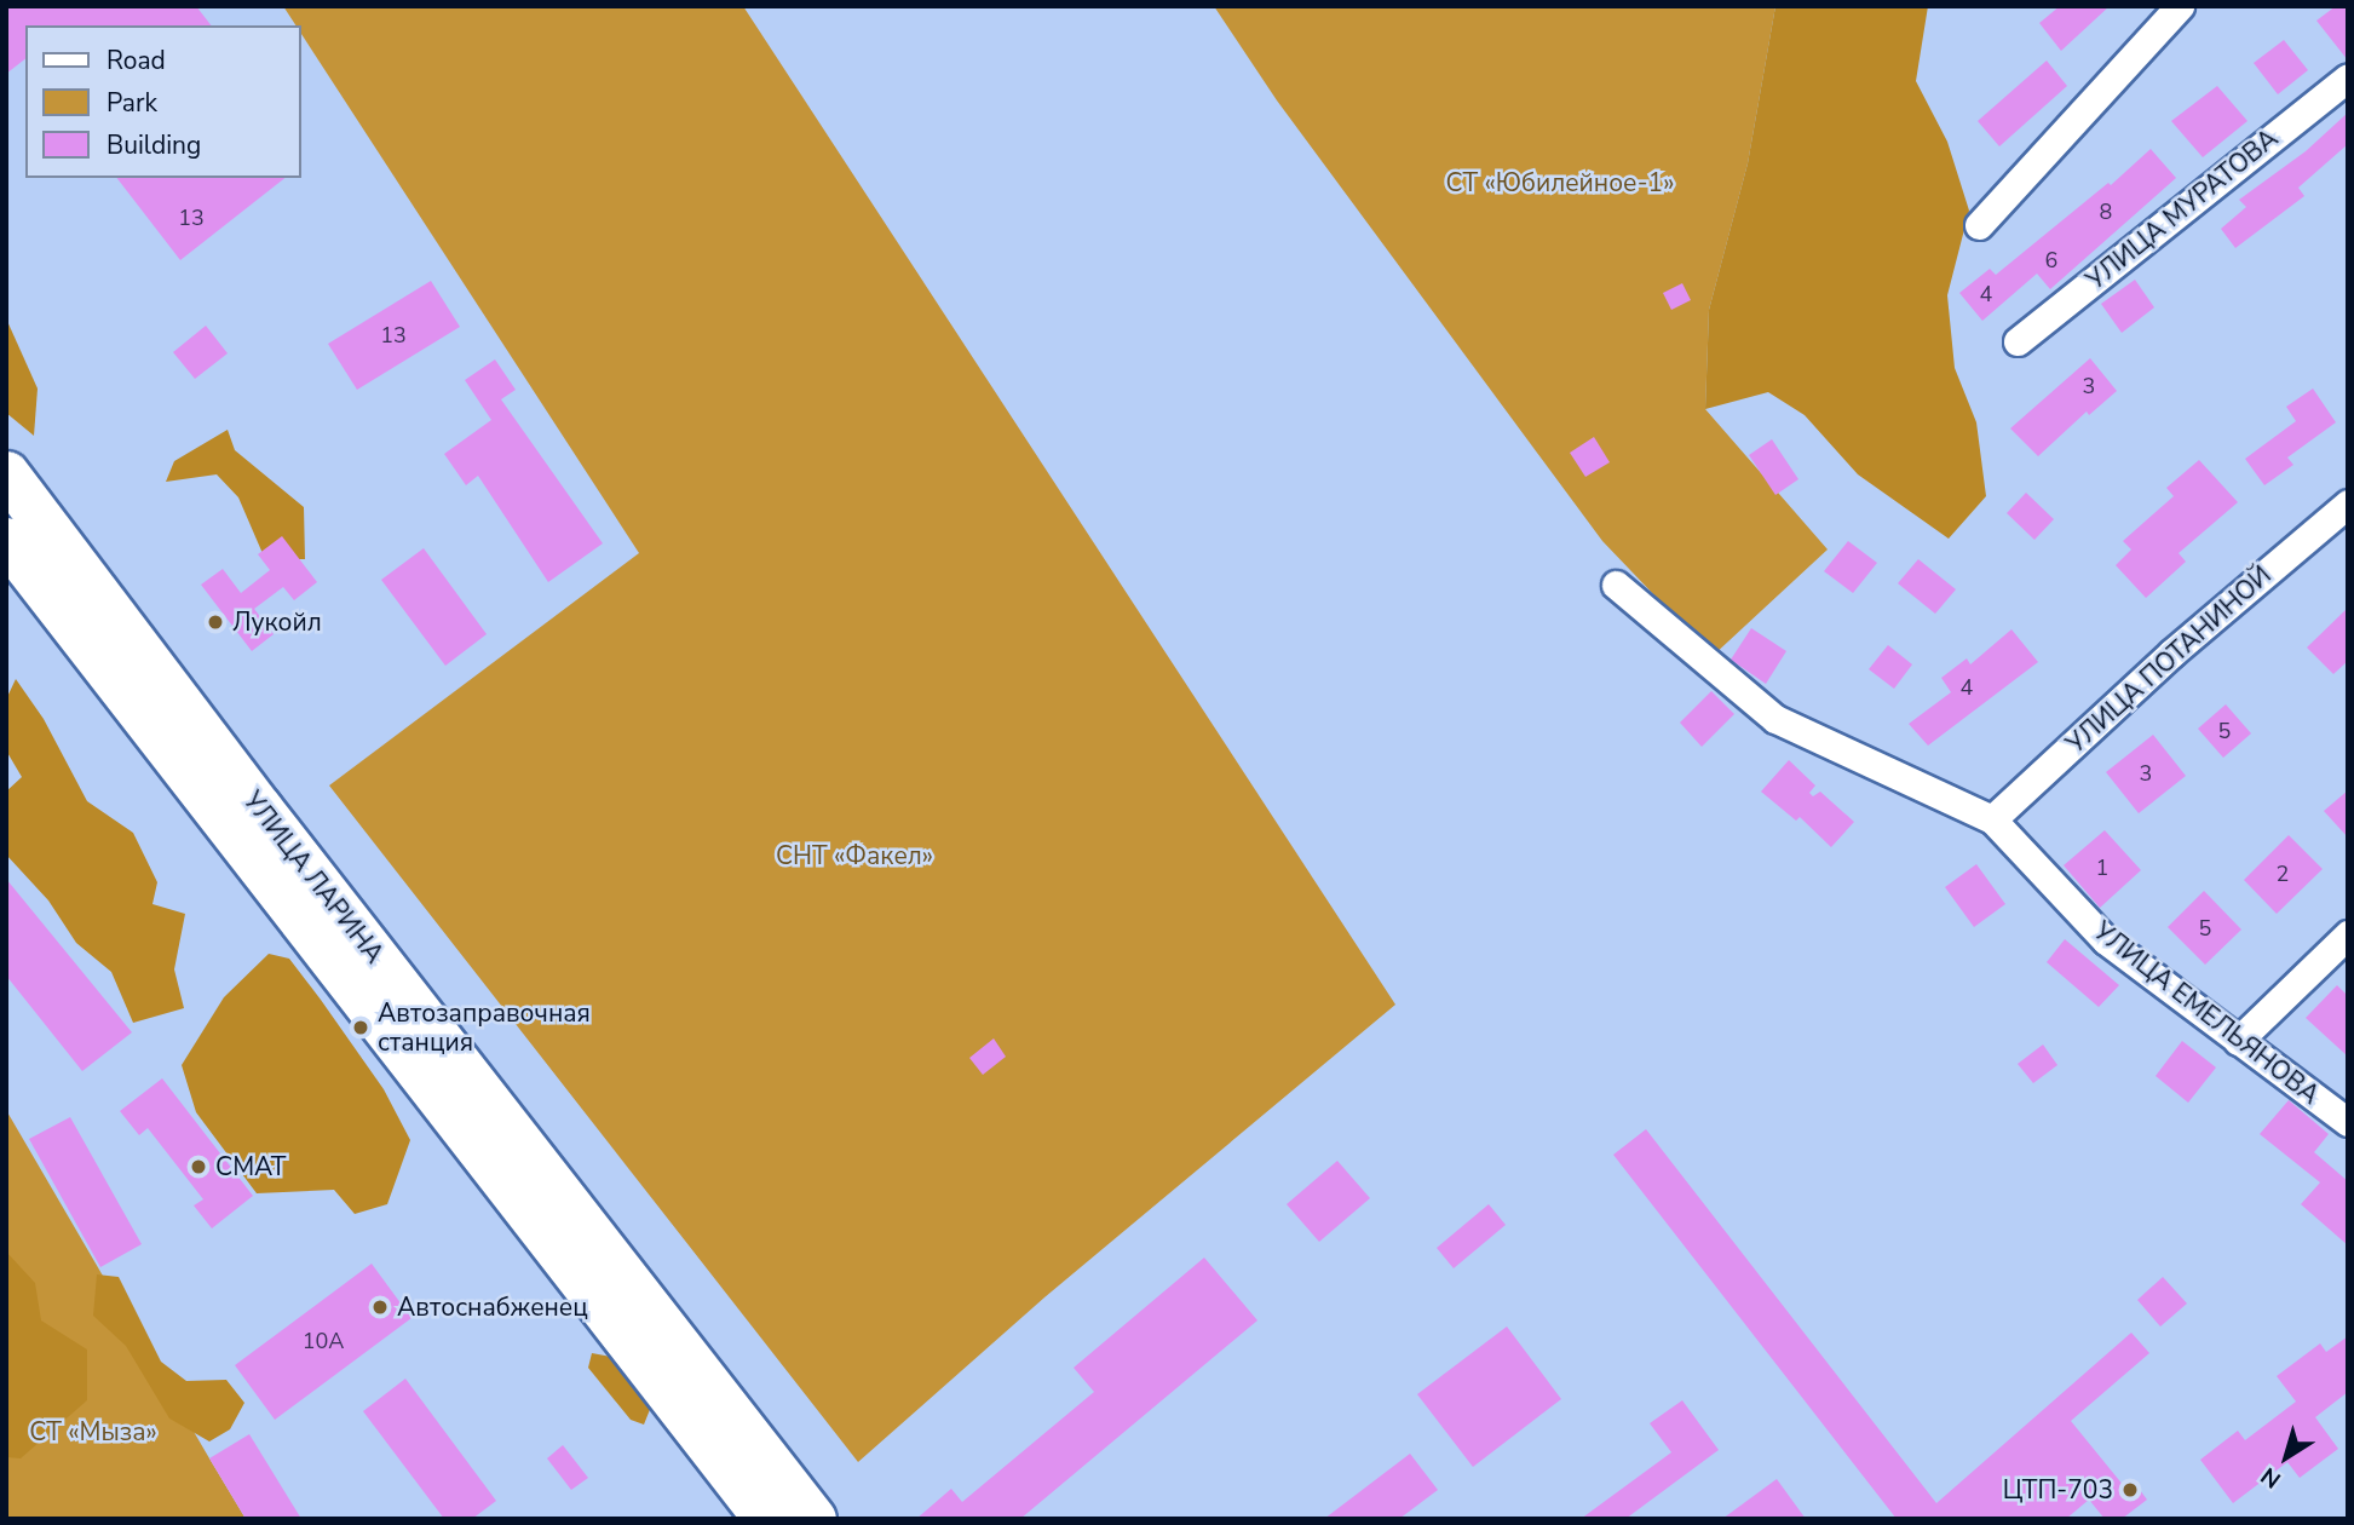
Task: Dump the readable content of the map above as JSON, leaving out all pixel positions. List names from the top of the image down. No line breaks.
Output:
{"streets":{"main road":["УЛИЦА ЛАРИНА"],"street":["УЛИЦА МУРАТОВА","УЛИЦА ПОТАНИНОЙ","УЛИЦА ЕМЕЛЬЯНОВА"]},"crossings":[["УЛИЦА ПОТАНИНОЙ","УЛИЦА ЕМЕЛЬЯНОВА"]],"parks":["СТ «Юбилейное-1»","СНТ «Факел»","СТ «Мыза»"],"places":["Лукойл","Автозаправочная станция","СМАТ","Автоснабженец","ЦТП-703"],"house_numbers":["8","13","6","4","13","3","4","5","3","1","2","5","10А"],"legend":["Road","Park","Building"],"north":"bottom left"}
